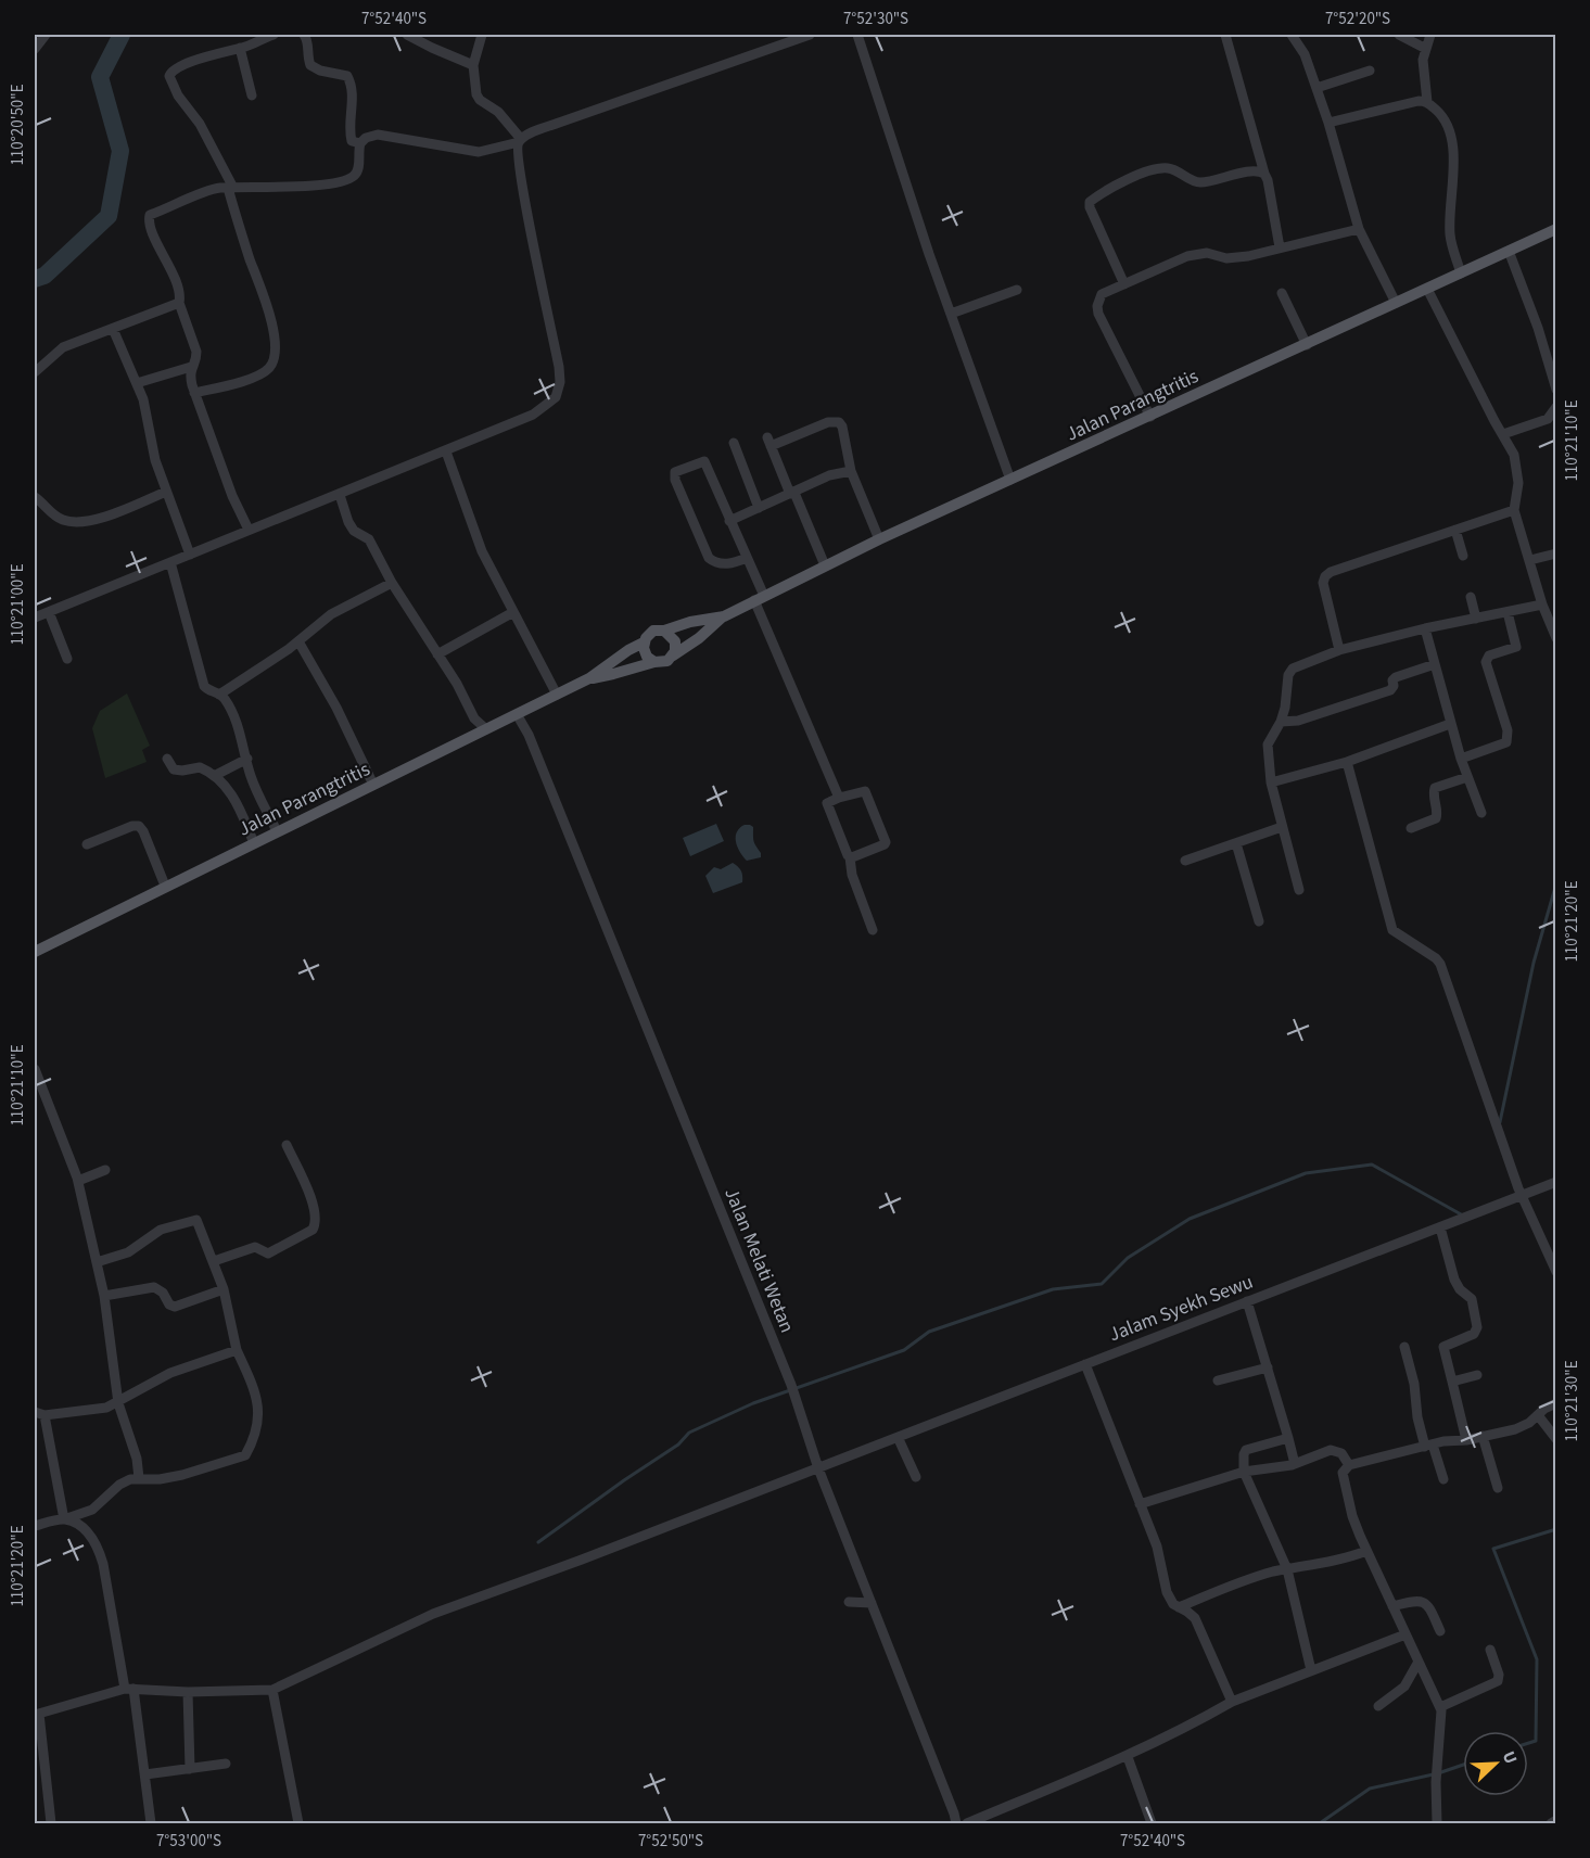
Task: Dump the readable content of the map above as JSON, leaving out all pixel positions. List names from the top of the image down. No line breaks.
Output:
{"streets":{"main road":["Jalan Parangtritis"],"street":["Jalan Melati Wetan","Jalam Syekh Sewu"]},"crossings":[["Jalan Parangtritis","Jalan Melati Wetan"],["Jalan Melati Wetan","Jalam Syekh Sewu"]],"north":"top right","coordinates":["7°52'40\"S","7°52'30\"S","7°52'20\"S","110°20'50\"E","110°21'10\"E","110°21'00\"E","110°21'20\"E","110°21'30\"E","7°53'00\"S","7°52'50\"S"]}
